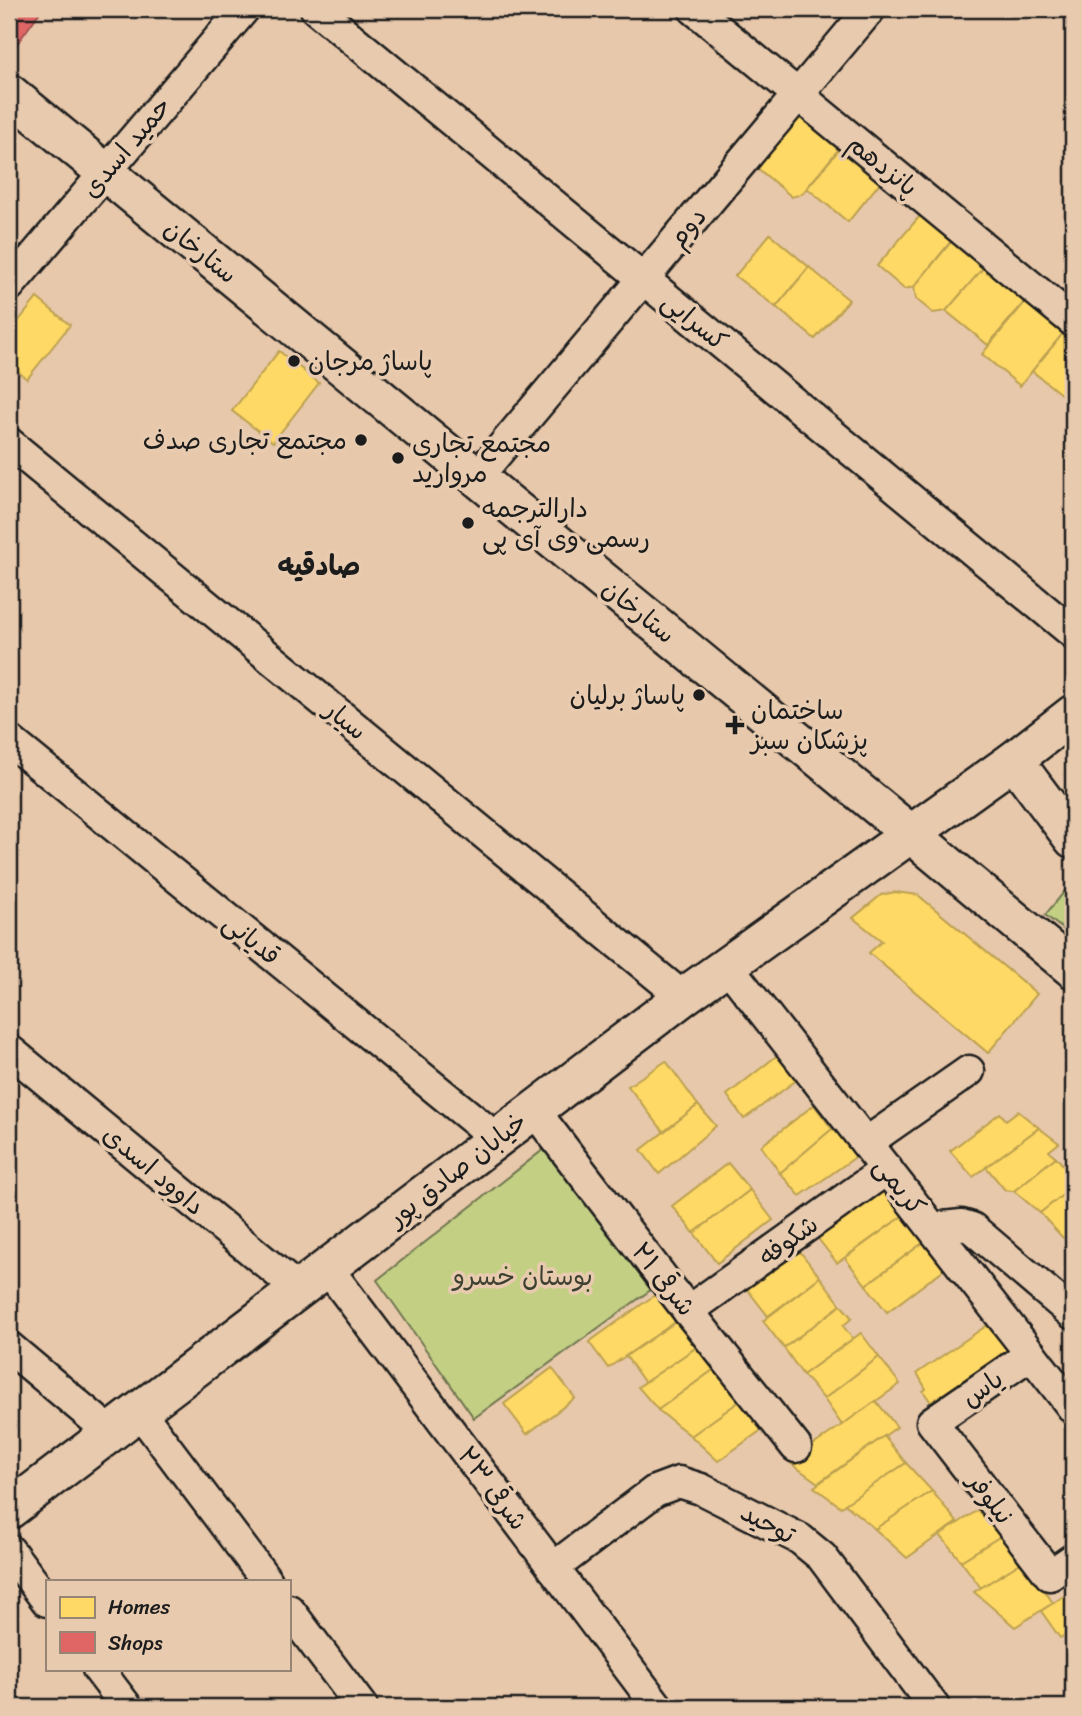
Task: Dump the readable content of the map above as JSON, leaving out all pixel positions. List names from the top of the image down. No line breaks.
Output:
{"streets":{"main road":["ستارخان","خیابان صادق پور"],"street":["حمید اسدی","پانزدهم","دوم","کسرایی","سیار","قدیانی","داوود اسدی","کریمی","شکوفه","۲۱ شرقی","یاس","۲۳ شرقی","نیلوفر","توحید"]},"crossings":[["حمید اسدی","ستارخان"],["پانزدهم","دوم"],["دوم","ستارخان"],["دوم","کسرایی"],["ستارخان","خیابان صادق پور"],["سیار","خیابان صادق پور"],["قدیانی","خیابان صادق پور"],["خیابان صادق پور","داوود اسدی"],["خیابان صادق پور","کریمی"],["خیابان صادق پور","۲۱ شرقی"],["خیابان صادق پور","۲۳ شرقی"],["داوود اسدی","۲۳ شرقی"],["کریمی","شکوفه"],["کریمی","یاس"],["شکوفه","۲۱ شرقی"],["یاس","نیلوفر"],["۲۳ شرقی","توحید"]],"districts":["صادقیه"],"parks":["بوستان خسرو"],"places":{"other":["پاساژ مرجان","مجتمع تجاری صدف","مجتمع تجاری مروارید","دارالترجمه رسمی وی آی پی","پاساژ برلیان"],"health":["ساختمان پزشکان سبز"]},"legend":["Homes","Shops"]}
